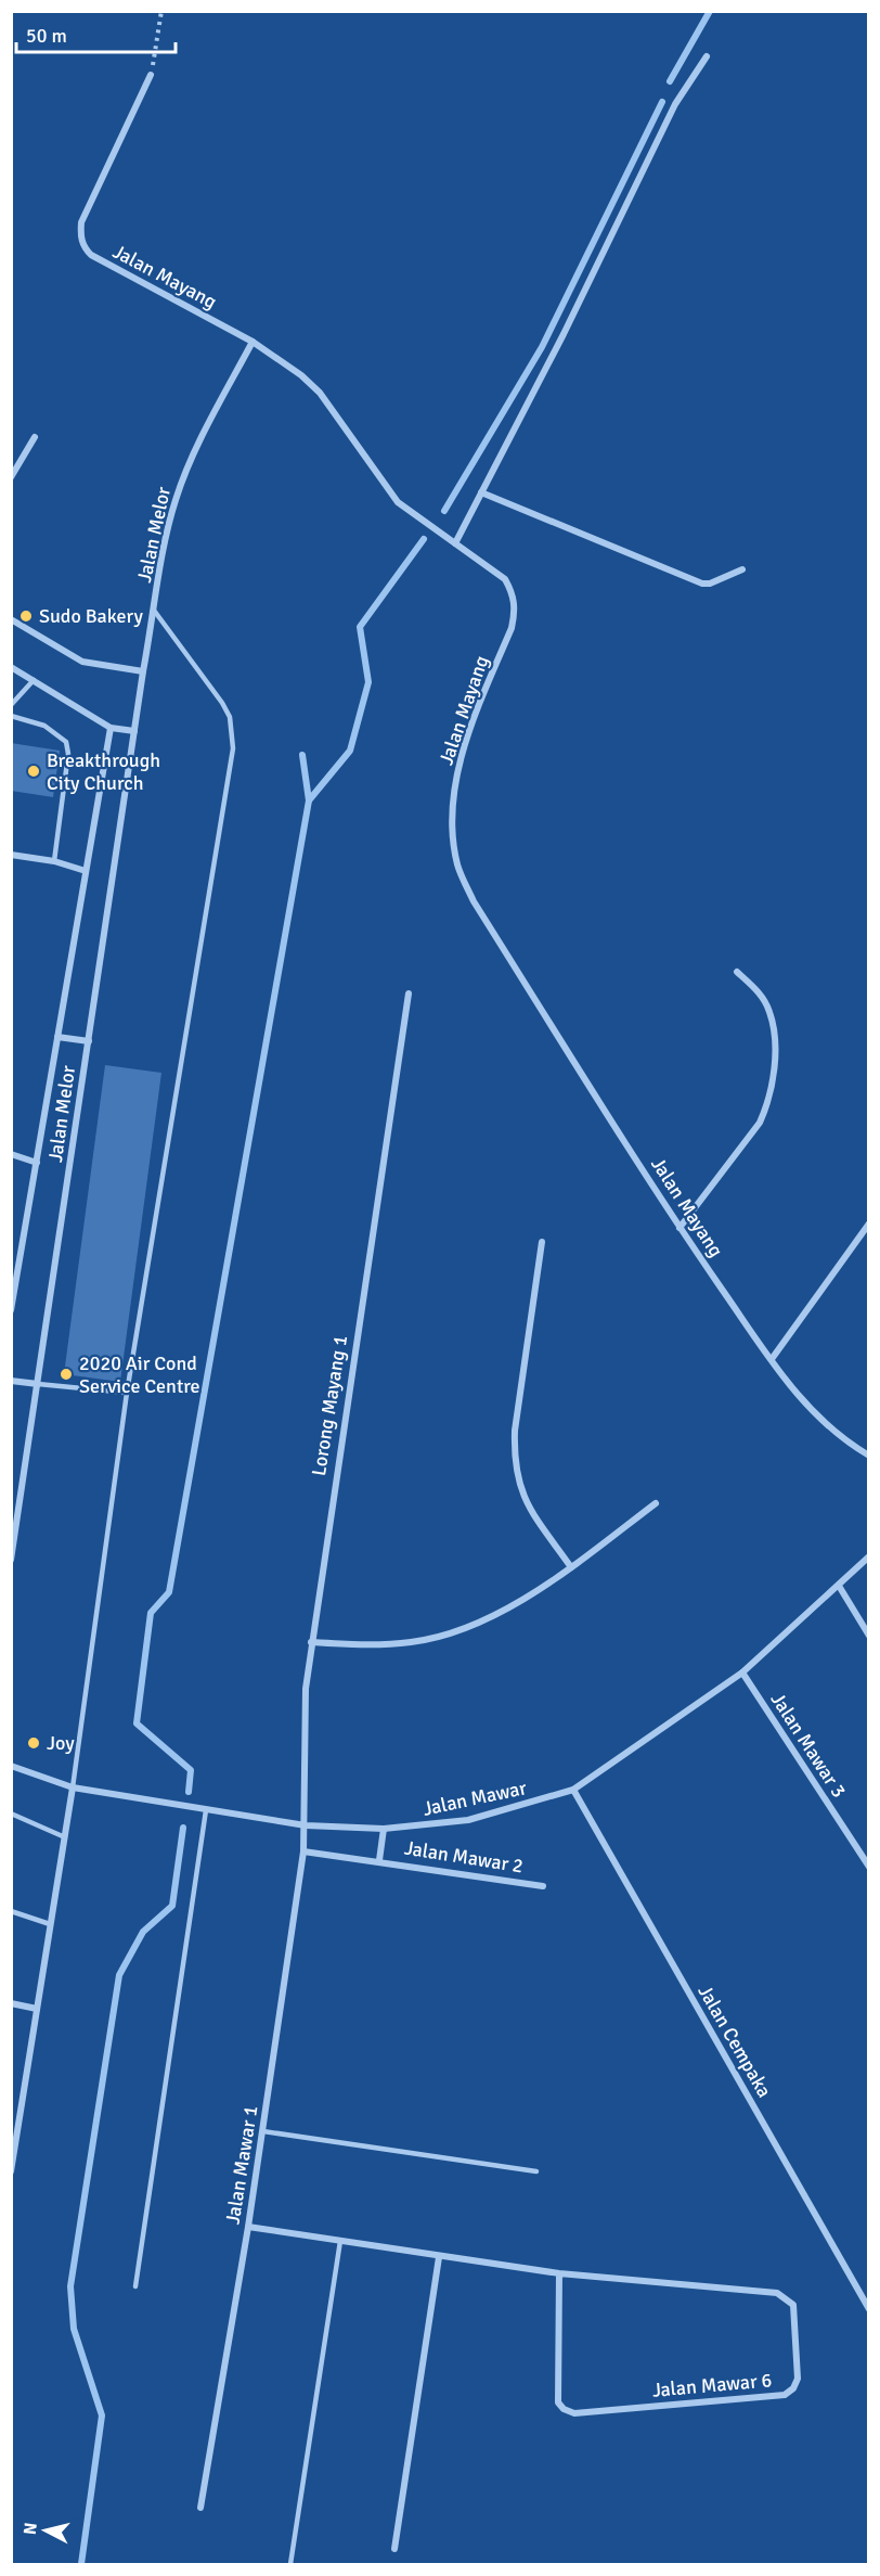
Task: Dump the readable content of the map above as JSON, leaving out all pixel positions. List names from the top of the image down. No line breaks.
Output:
{"streets":{"street":["Jalan Mayang","Jalan Melor","Lorong Mayang 1","Jalan Mawar 3","Jalan Mawar","Jalan Mawar 2","Jalan Cempaka","Jalan Mawar 1","Jalan Mawar 6"]},"crossings":[["Jalan Mayang","Jalan Melor"],["Lorong Mayang 1","Jalan Mawar"],["Lorong Mayang 1","Jalan Mawar 1"],["Jalan Mawar 3","Jalan Mawar"],["Jalan Mawar","Jalan Mawar 2"],["Jalan Mawar","Jalan Cempaka"],["Jalan Mawar","Jalan Mawar 1"],["Jalan Mawar 2","Jalan Mawar 1"],["Jalan Mawar 1","Jalan Mawar 6"]],"places":["Sudo Bakery","Breakthrough City Church","2020 Air Cond Service Centre","Joy"],"scale_bar":"50 m","north":"left"}
